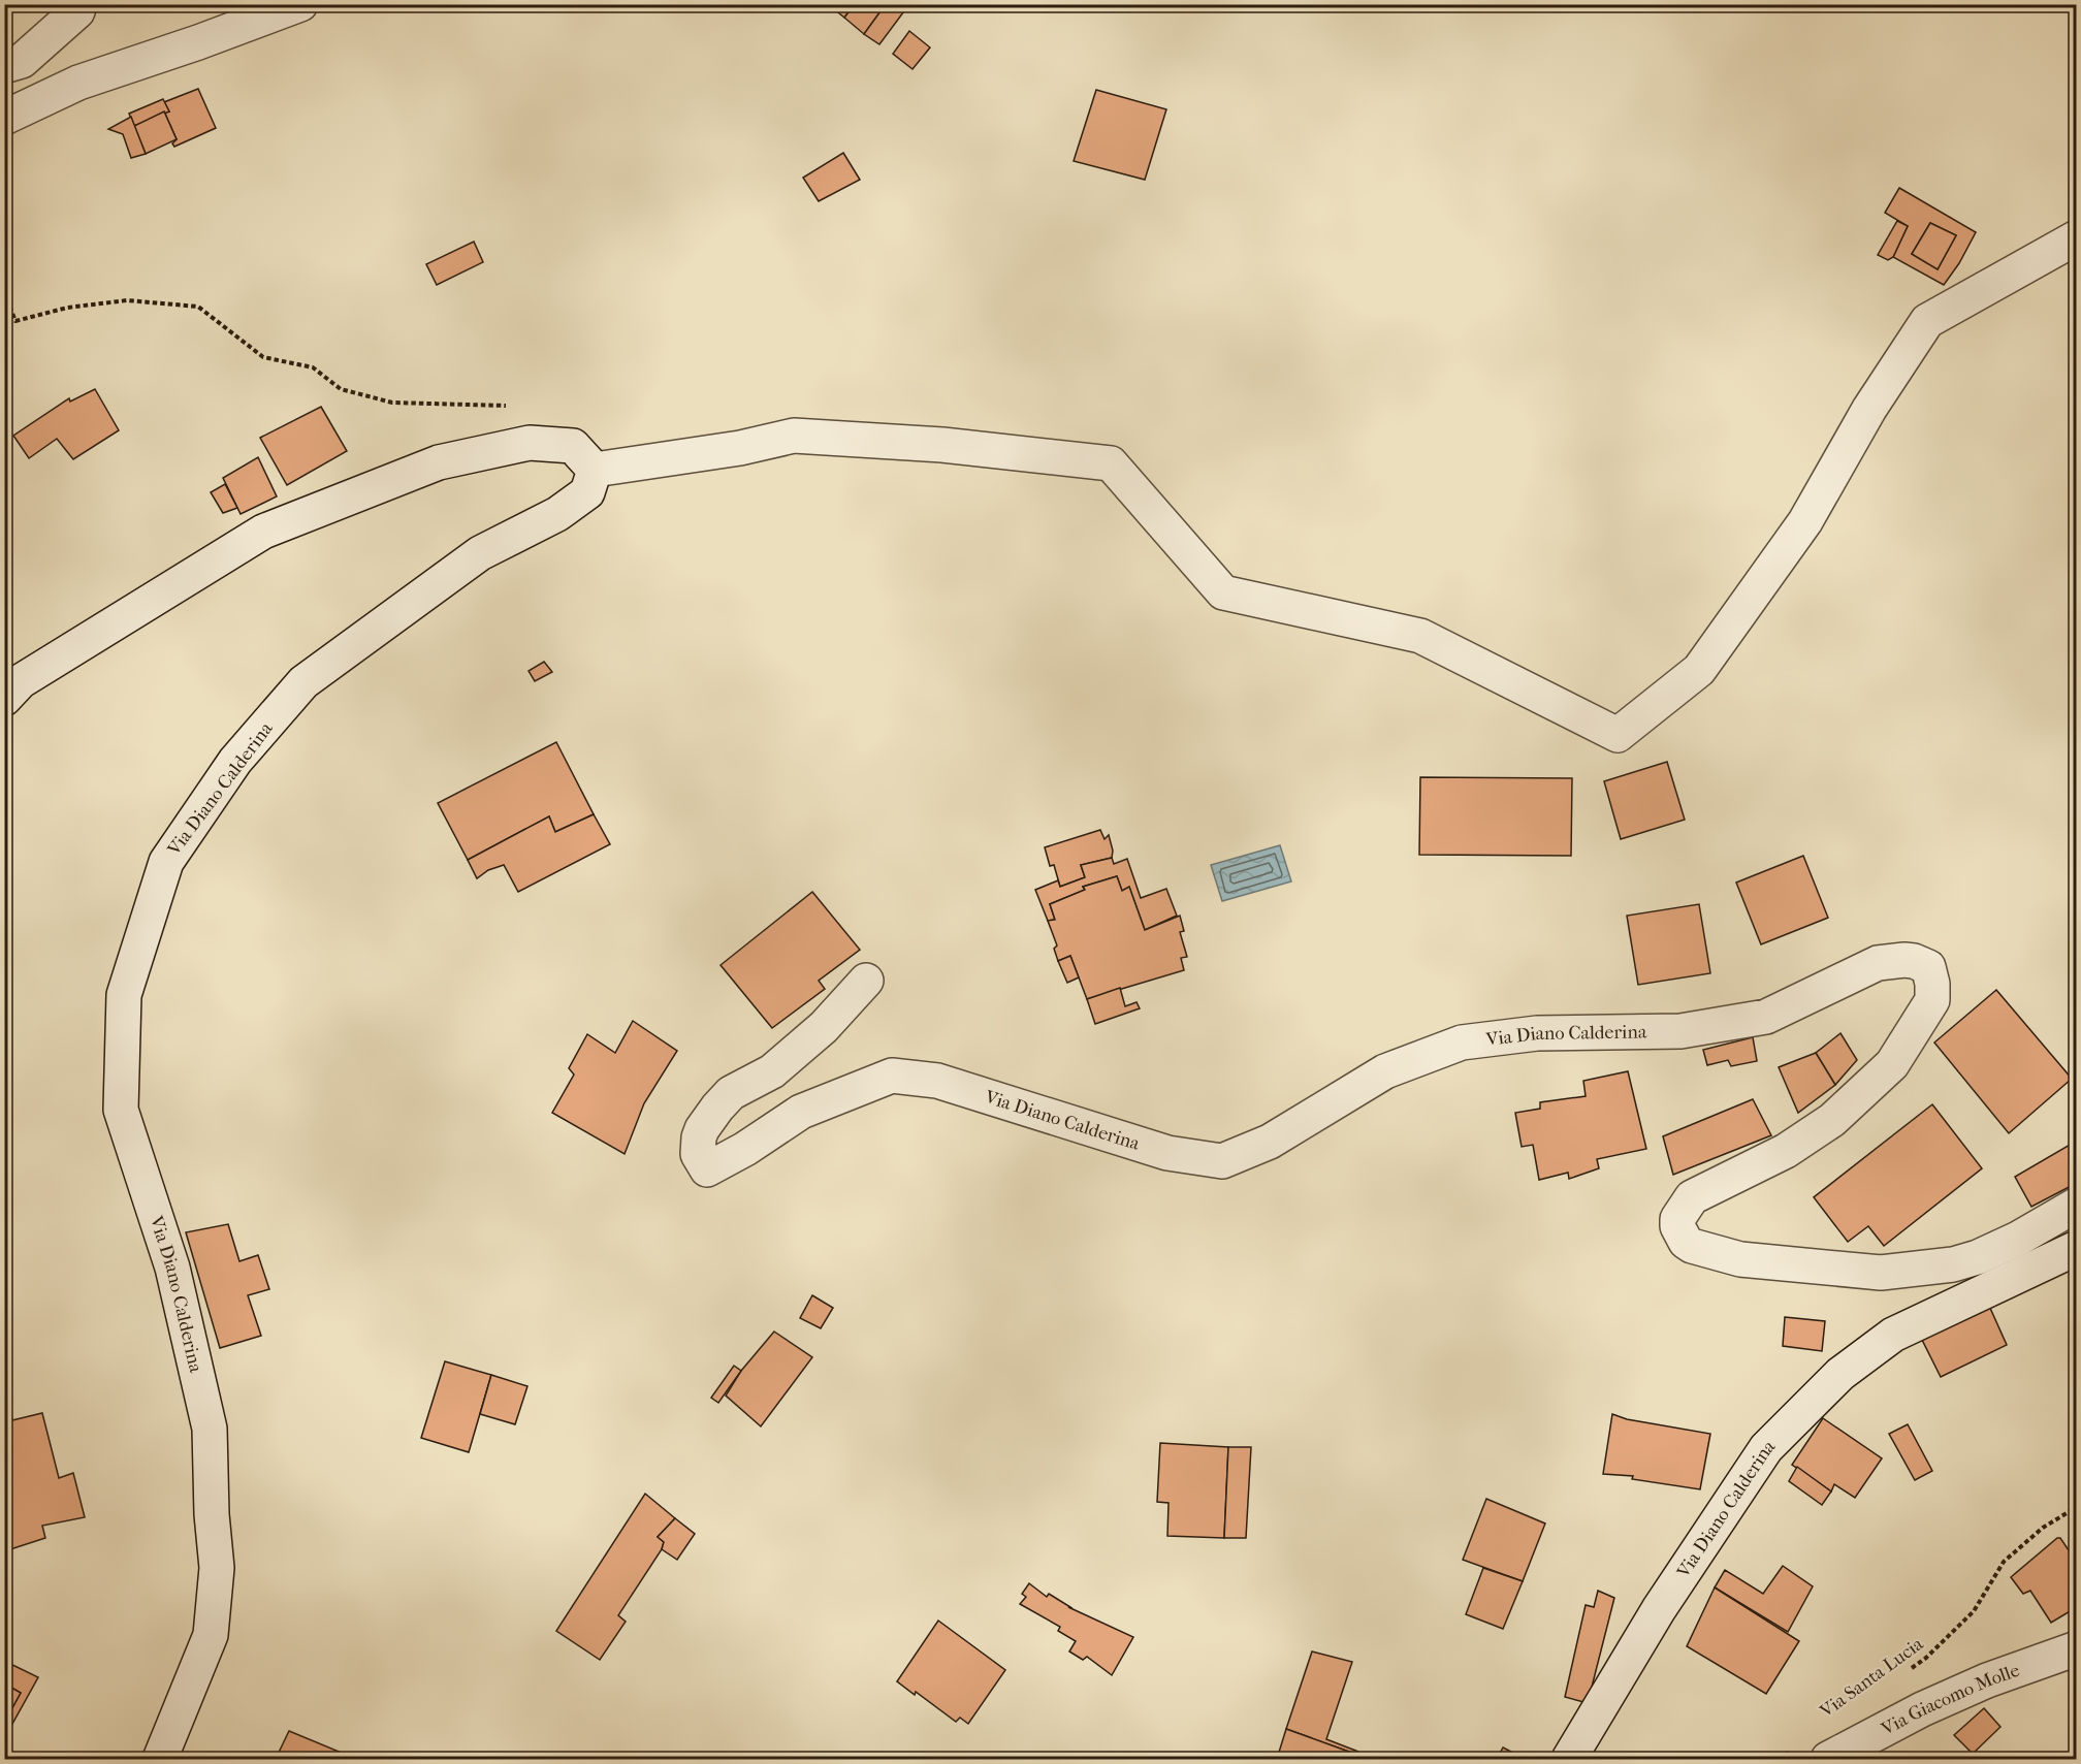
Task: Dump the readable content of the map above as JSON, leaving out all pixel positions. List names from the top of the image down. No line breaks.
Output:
{"streets":{"street":["Via Diano Calderina","Via Giacomo Molle"],"path":["Via Santa Lucia"]}}
